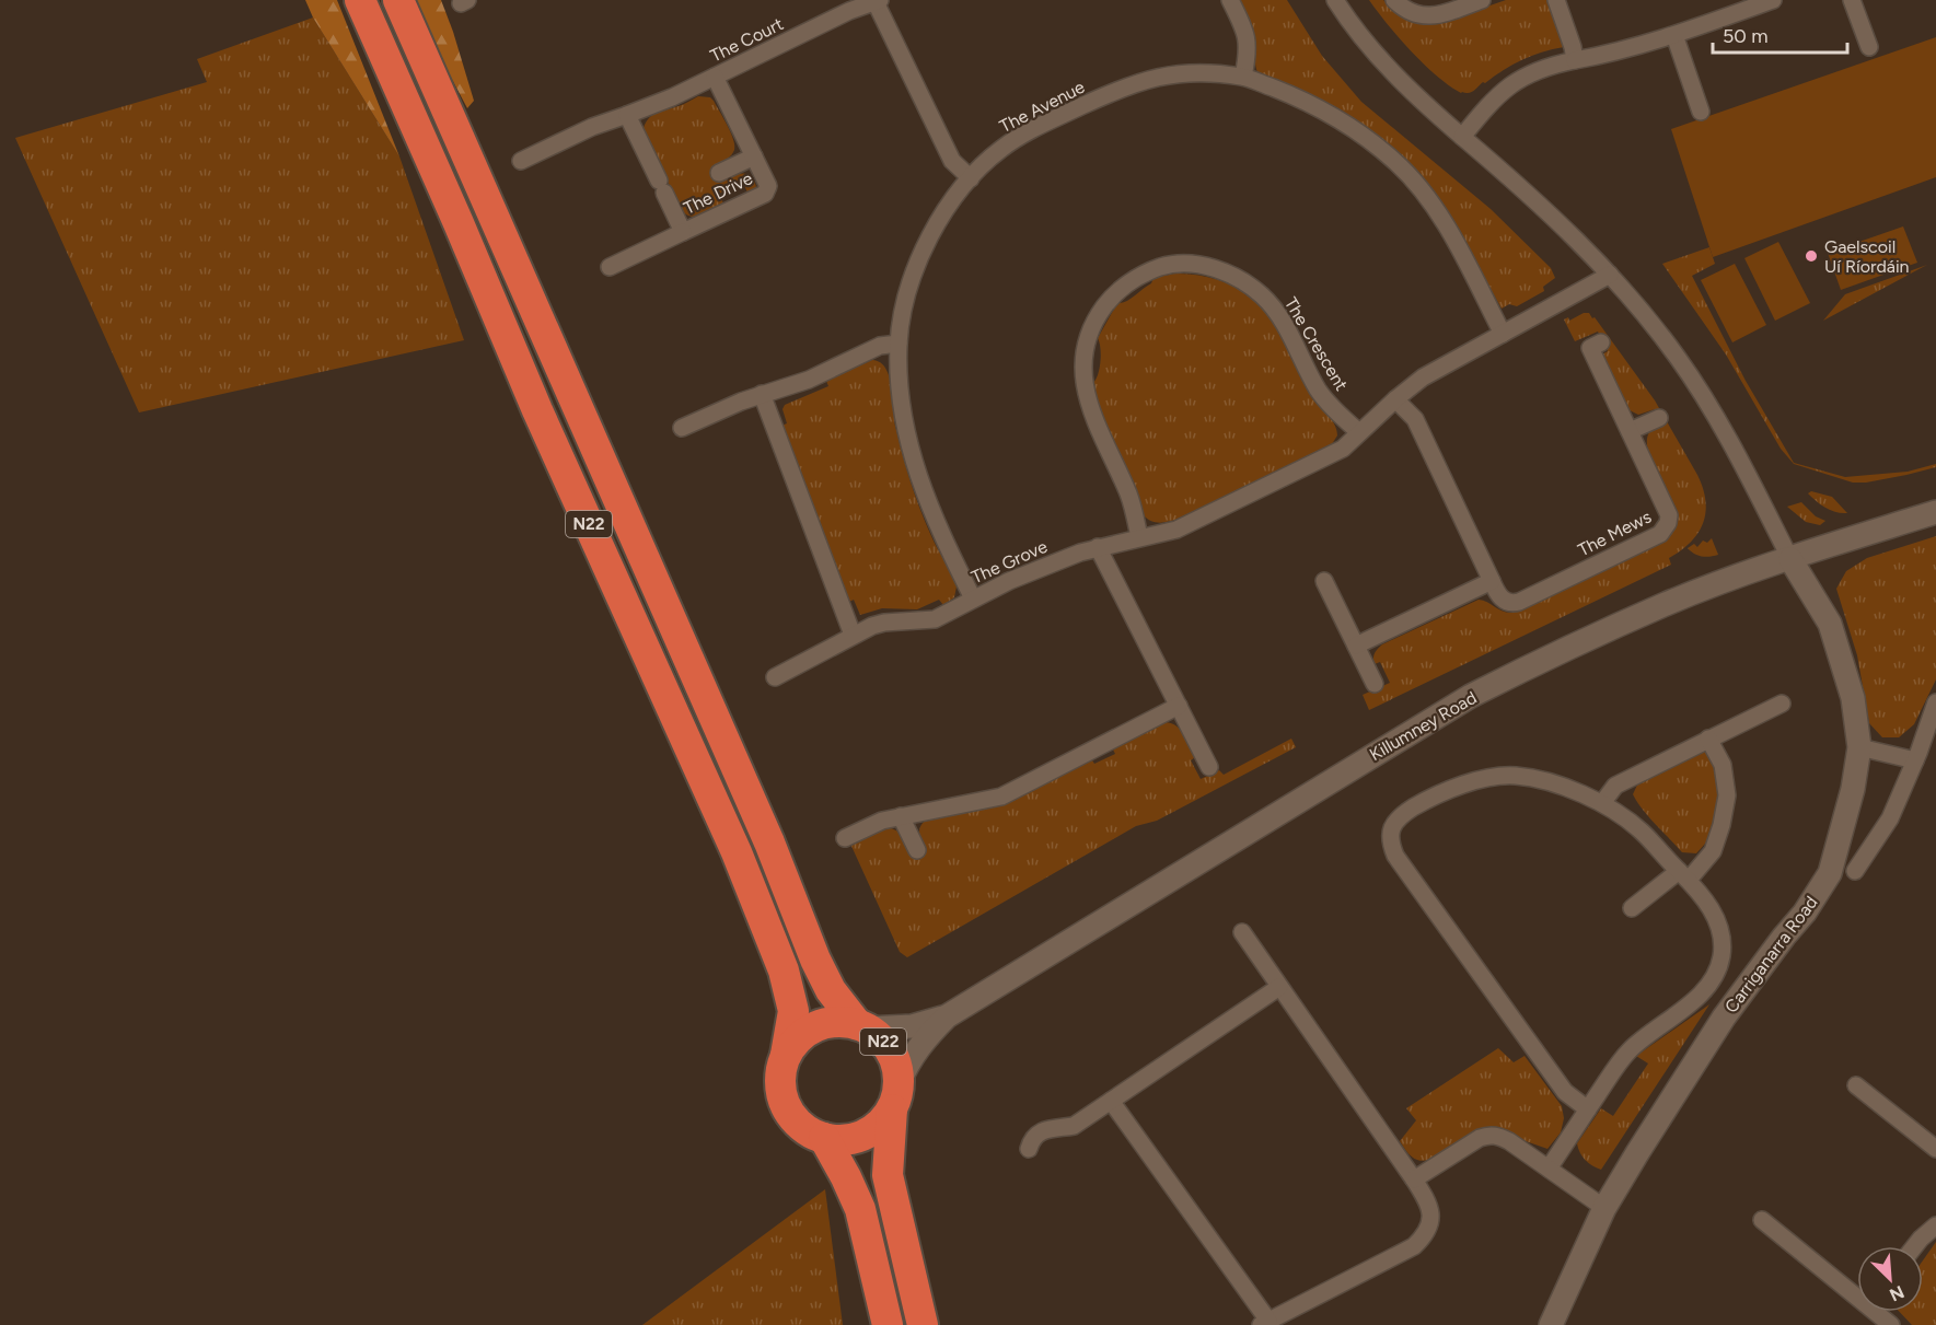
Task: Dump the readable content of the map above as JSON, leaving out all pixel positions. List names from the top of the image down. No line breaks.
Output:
{"streets":{"highway":["N22"],"street":["The Court","The Avenue","The Drive","The Crescent","The Mews","The Grove","Killumney Road","Carriganarra Road"]},"crossings":[["The Court","The Drive"],["The Avenue","The Grove"],["N22","Killumney Road"],["Killumney Road","Carriganarra Road"]],"places":["Gaelscoil Uí Ríordáin"],"scale_bar":"50 m","north":"bottom right"}
